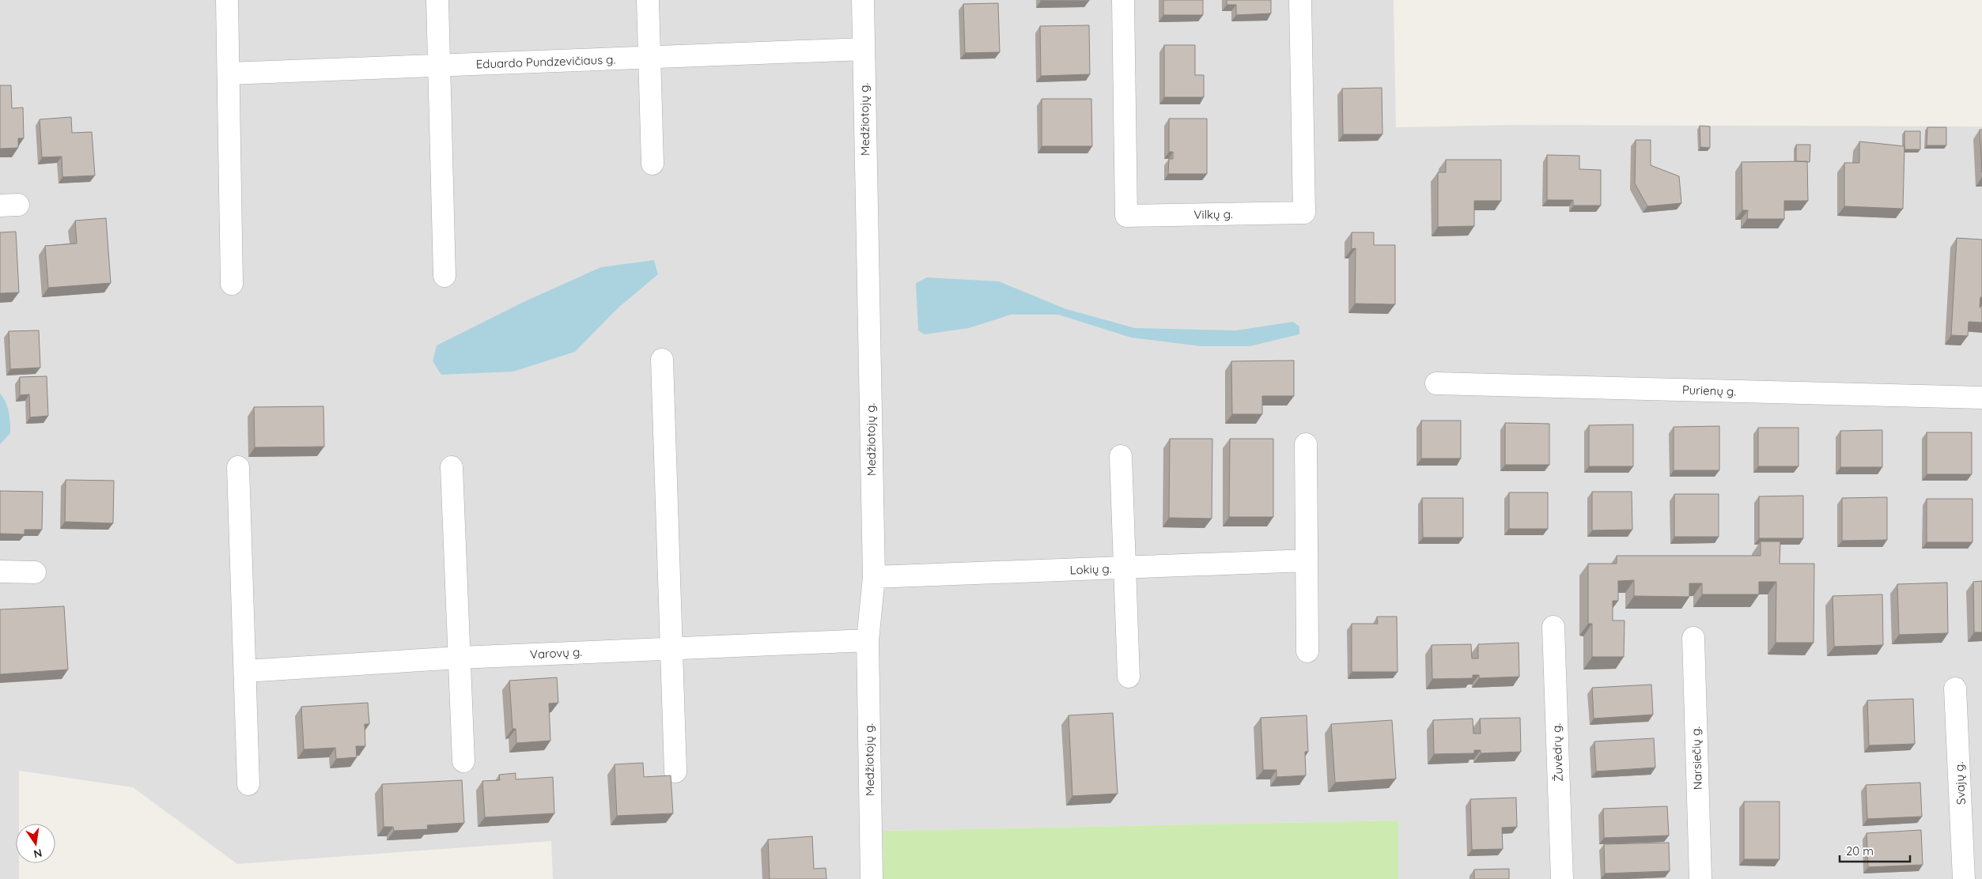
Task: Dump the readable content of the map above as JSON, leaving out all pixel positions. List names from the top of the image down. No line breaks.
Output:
{"streets":{"street":["Eduardo Pundzevičiaus g.","Medžiotojų g.","Vilkų g.","Purienų g.","Lokių g.","Varovų g.","Žuvėdrų g.","Narsiečių g.","Svajų g."]},"crossings":[["Eduardo Pundzevičiaus g.","Medžiotojų g."],["Medžiotojų g.","Lokių g."],["Medžiotojų g.","Varovų g."]],"scale_bar":"20 m","north":"bottom"}
